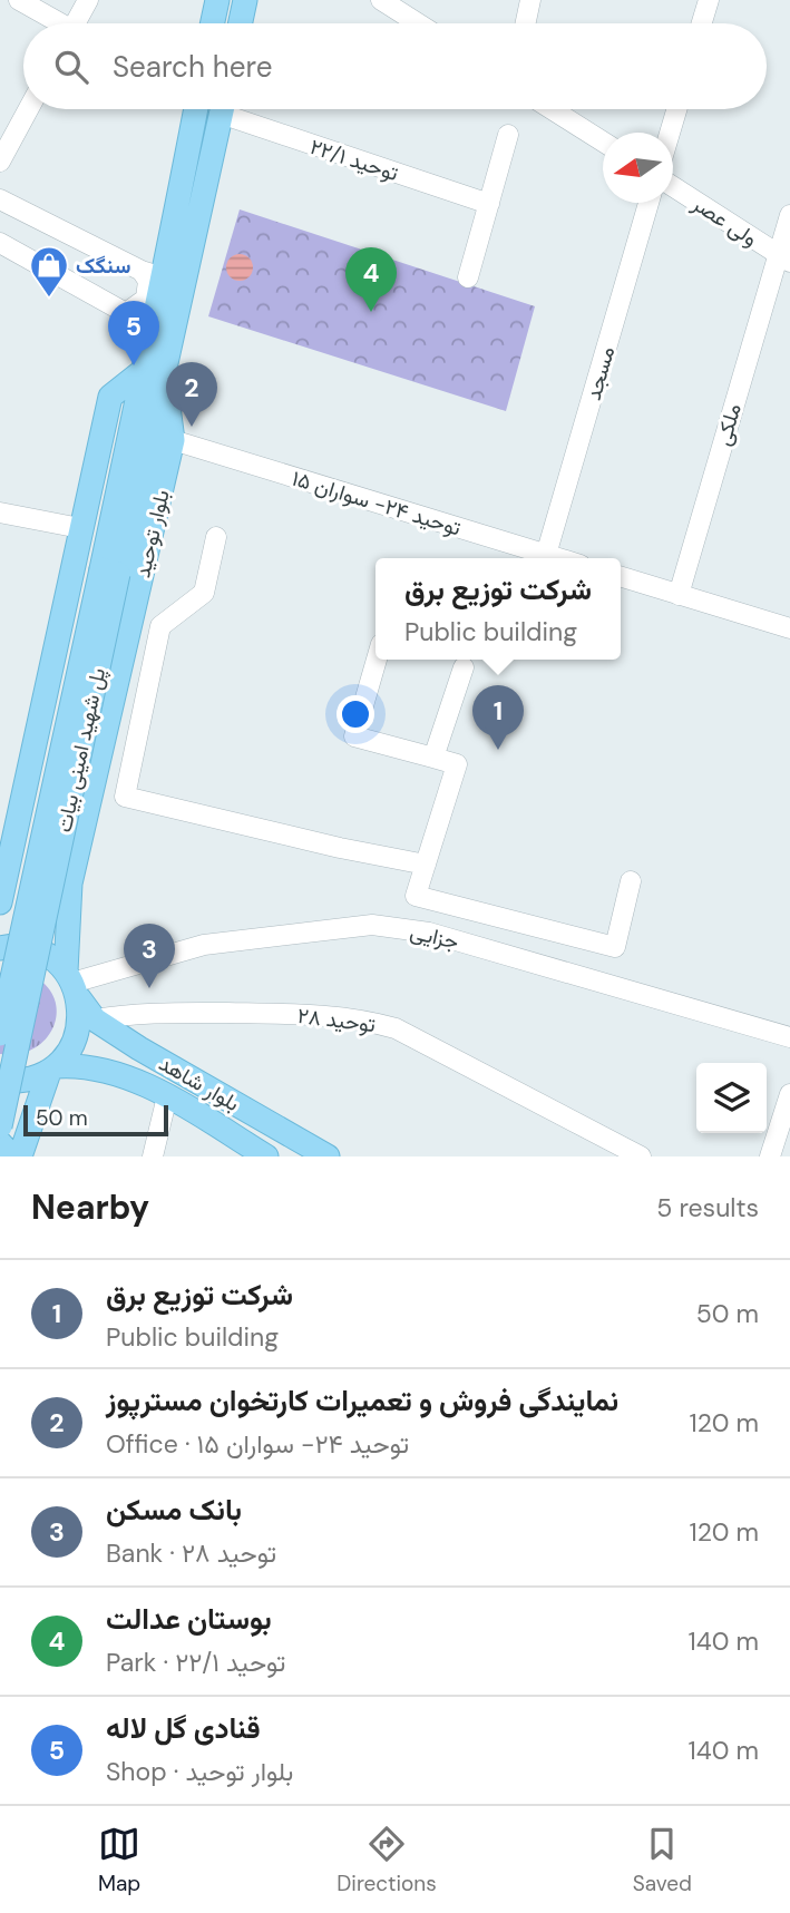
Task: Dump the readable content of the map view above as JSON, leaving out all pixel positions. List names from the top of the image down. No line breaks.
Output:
{"streets":{"main road":["بلوار توحید","پل شهید امینی بیات","بلوار شاهد"],"street":["توحید ۲۲/۱","ولی عصر","مسجد","ملکی","توحید ۲۴- سواران ۱۵","جزایی","توحید ۲۸"]},"crossings":[["ولی عصر","ملکی"],["مسجد","توحید ۲۴- سواران ۱۵"],["توحید ۲۴- سواران ۱۵","بلوار توحید"],["بلوار توحید","پل شهید امینی بیات"],["بلوار توحید","جزایی"],["بلوار توحید","بلوار شاهد"],["جزایی","بلوار شاهد"],["توحید ۲۸","بلوار شاهد"]],"places":{"shop":["سنگک"]},"scale_bar":"50 m","north":"left","page":{"search":"Search here","pins":["4","5","2","1","3"],"popup":["شرکت توزیع برق","Public building"],"scale":"50 m","heading":["Nearby","5 results"],"list":[{"mark":"1","name":"شرکت توزیع برق","note":"Public building","value":"50 m"},{"mark":"2","name":"نمایندگی فروش و تعمیرات کارتخوان مسترپوز","note":"Office · توحید ۲۴- سواران ۱۵","value":"120 m"},{"mark":"3","name":"بانک مسکن","note":"Bank · توحید ۲۸","value":"120 m"},{"mark":"4","name":"بوستان عدالت","note":"Park · توحید ۲۲/۱","value":"140 m"},{"mark":"5","name":"قنادی گل لاله","note":"Shop · بلوار توحید","value":"140 m"}],"nav":["Map","Directions","Saved"]}}
